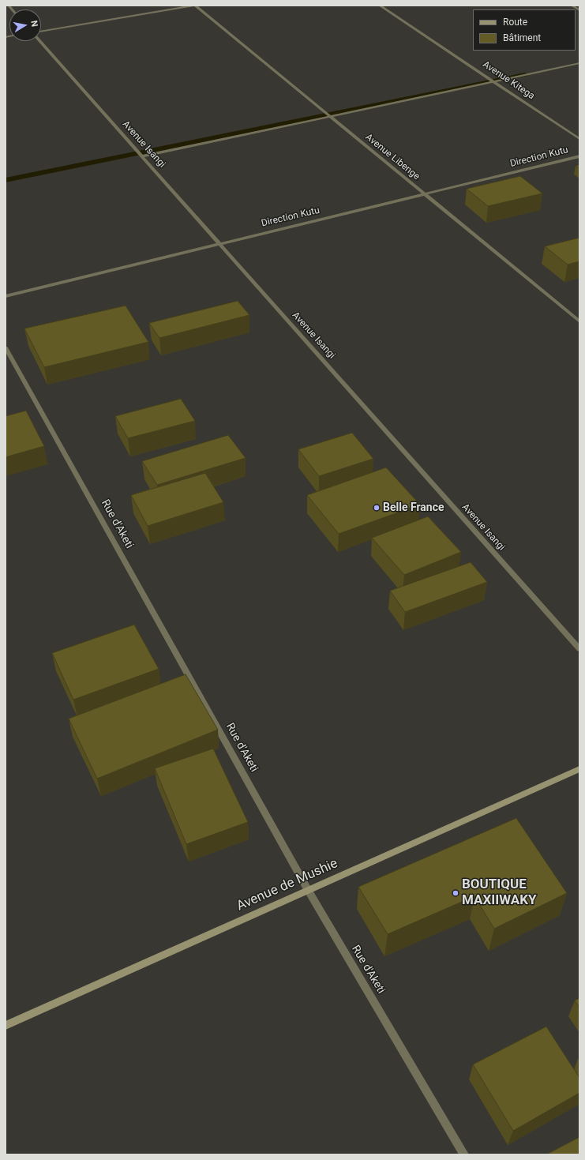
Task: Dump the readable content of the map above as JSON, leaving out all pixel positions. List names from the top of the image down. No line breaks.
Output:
{"streets":{"street":["Avenue Kitega","Avenue Isangi","Avenue Libenge","Direction Kutu","Rue d'Aketi","Avenue de Mushie"]},"crossings":[["Avenue Isangi","Direction Kutu"],["Avenue Libenge","Direction Kutu"],["Rue d'Aketi","Avenue de Mushie"]],"places":["Belle France","BOUTIQUE MAXIIWAKY"],"legend":["Route","Bâtiment"],"north":"right"}
